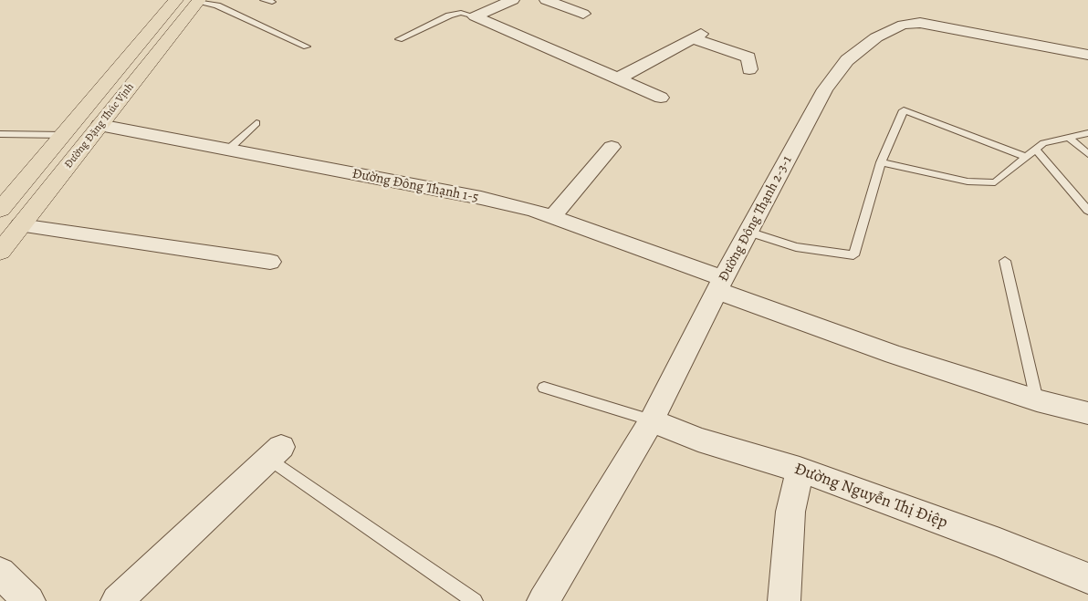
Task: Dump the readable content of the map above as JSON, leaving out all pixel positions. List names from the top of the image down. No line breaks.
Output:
{"streets":{"main road":["Đường Đặng Thúc Vịnh"],"street":["Đường Đông Thạnh 1-5","Đường Đông Thạnh 2-3-1","Đường Nguyễn Thị Điệp"]},"crossings":[["Đường Đặng Thúc Vịnh","Đường Đông Thạnh 1-5"],["Đường Đông Thạnh 1-5","Đường Đông Thạnh 2-3-1"],["Đường Đông Thạnh 2-3-1","Đường Nguyễn Thị Điệp"]]}
